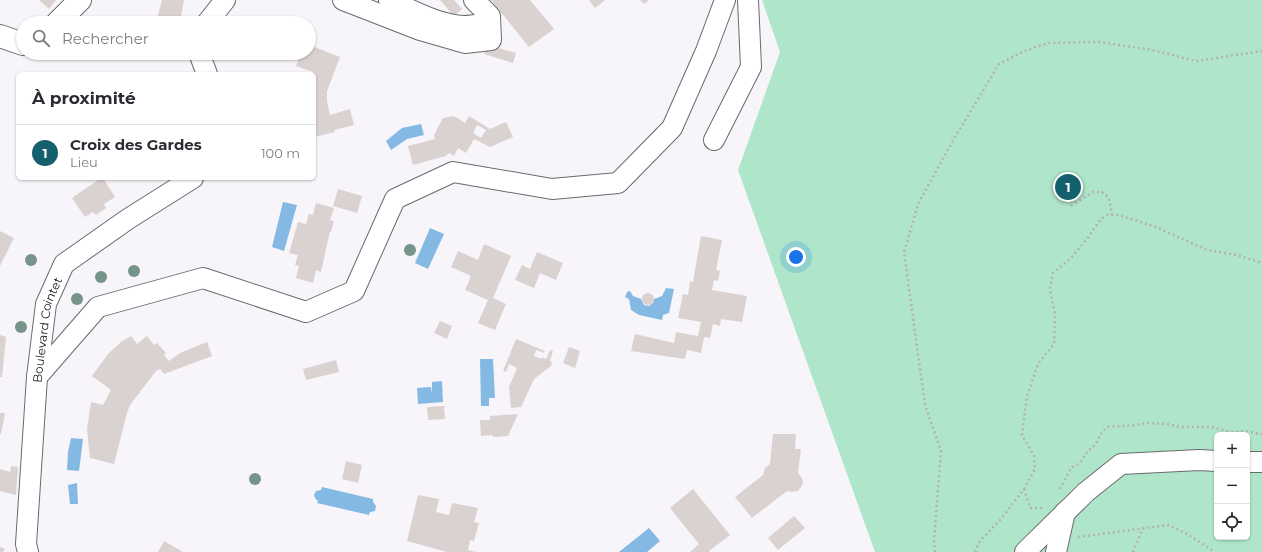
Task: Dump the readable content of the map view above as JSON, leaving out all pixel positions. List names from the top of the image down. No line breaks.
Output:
{"streets":{"street":["Boulevard Cointet"]},"page":{"search":"Rechercher","heading":"À proximité","list":[{"mark":"1","name":"Croix des Gardes","note":"Lieu","value":"100 m"}],"pins":"1","map_buttons":["+","−"]}}
